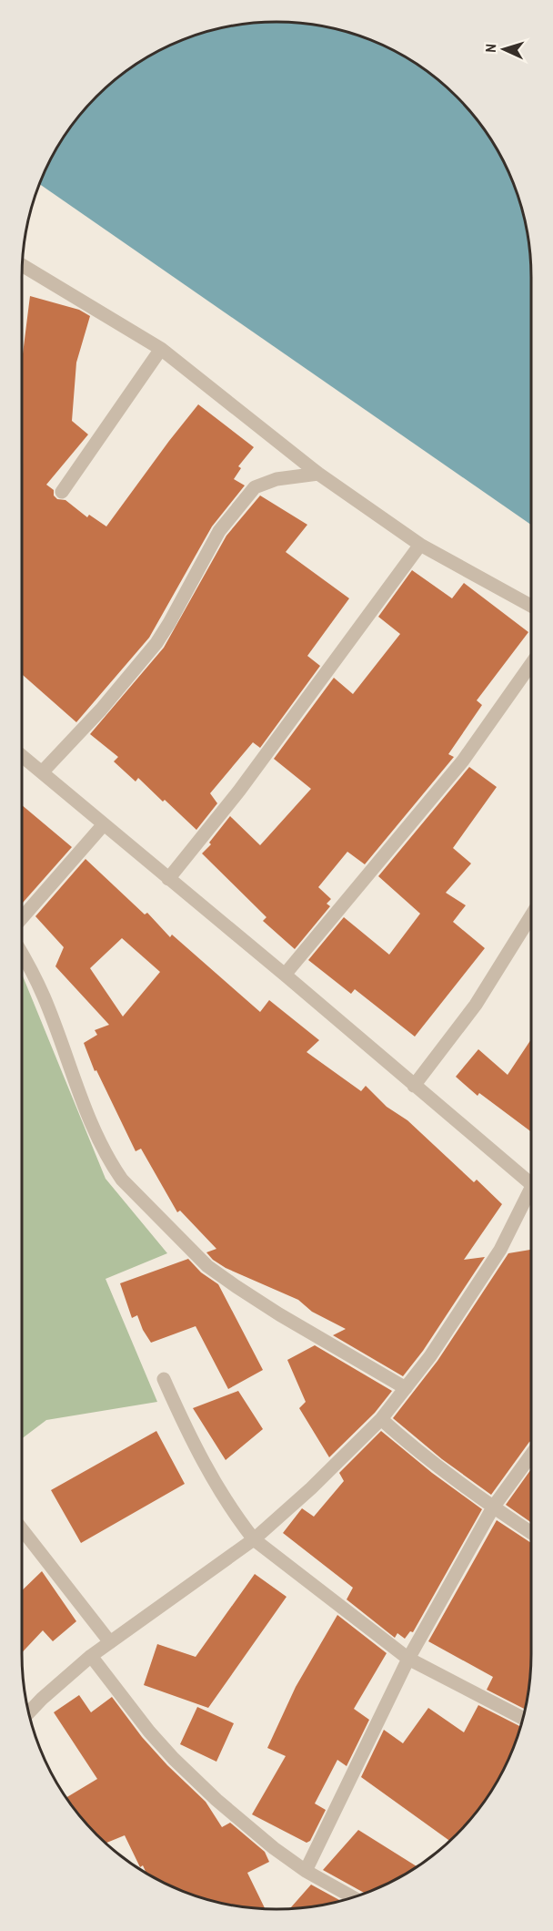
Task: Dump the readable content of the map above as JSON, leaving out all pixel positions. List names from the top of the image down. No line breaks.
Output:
{"north":"left"}
